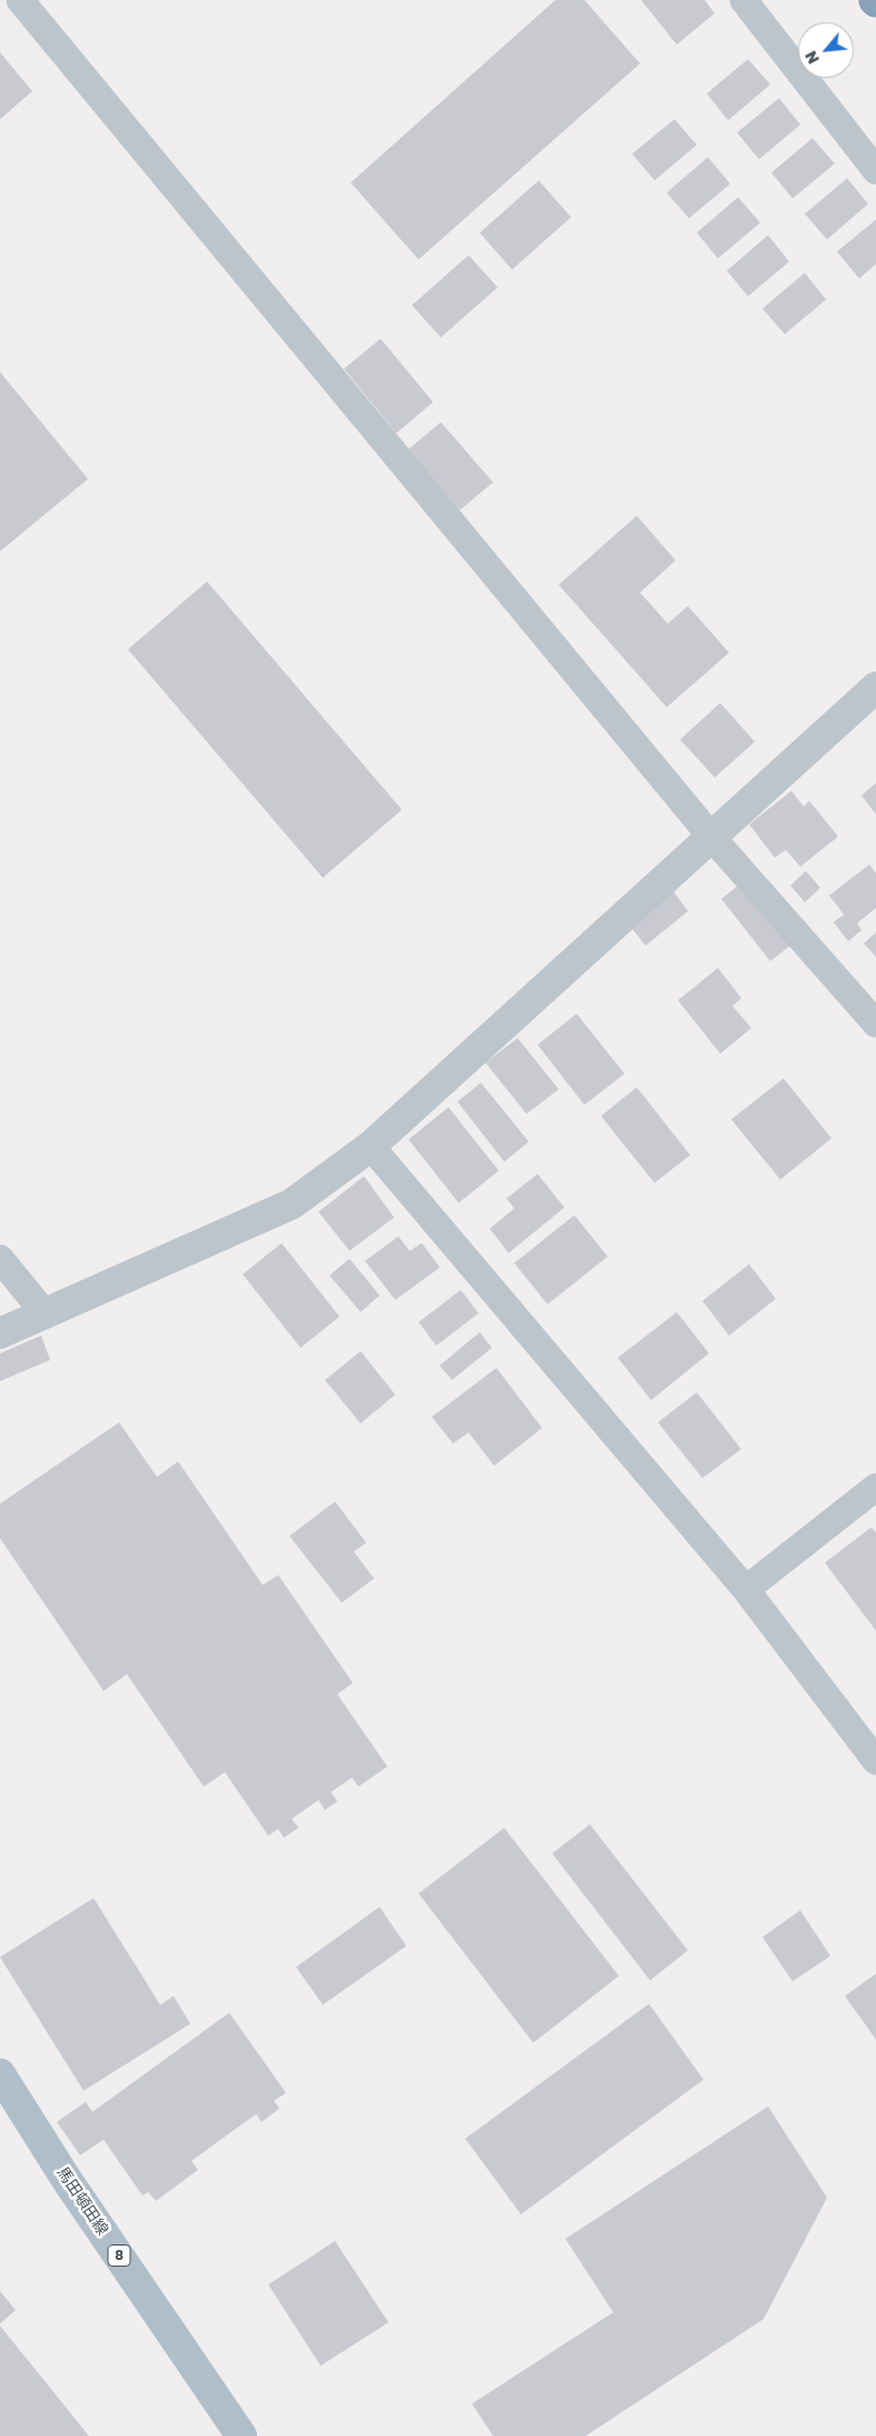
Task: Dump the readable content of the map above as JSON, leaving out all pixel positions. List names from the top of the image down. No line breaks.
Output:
{"streets":{"main road":["馬田頓田線","8"]},"north":"bottom left"}
